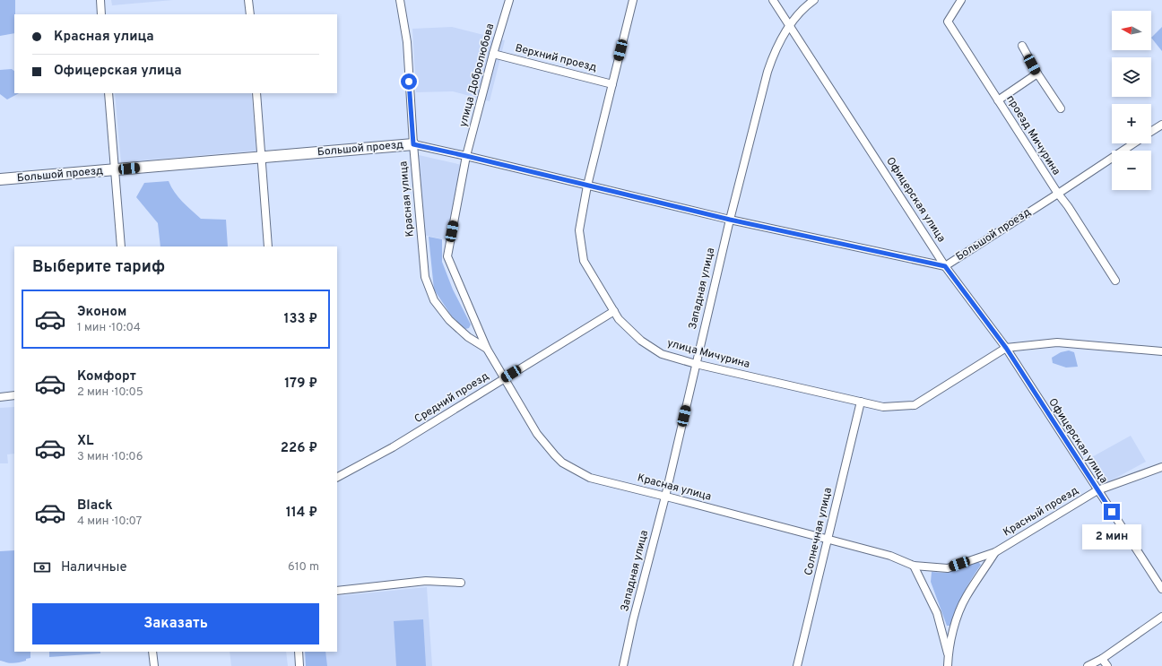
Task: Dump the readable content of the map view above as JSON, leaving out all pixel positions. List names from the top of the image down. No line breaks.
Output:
{"streets":{"street":["Верхний проезд","улица Добролюбова","проезд Мичурина","Большой проезд","Красная улица","Офицерская улица","Западная улица","улица Мичурина","Средний проезд","Красный проезд","Солнечная улица"]},"crossings":[["Верхний проезд","улица Добролюбова"],["Верхний проезд","улица Мичурина"],["улица Добролюбова","Большой проезд"],["улица Добролюбова","Красная улица"],["проезд Мичурина","Большой проезд"],["Большой проезд","Красная улица"],["Большой проезд","Офицерская улица"],["Большой проезд","Западная улица"],["Большой проезд","улица Мичурина"],["Красная улица","Западная улица"],["Красная улица","Средний проезд"],["Красная улица","Красный проезд"],["Красная улица","Солнечная улица"],["Офицерская улица","Западная улица"],["Офицерская улица","улица Мичурина"],["Офицерская улица","Красный проезд"],["Западная улица","улица Мичурина"],["улица Мичурина","Средний проезд"],["улица Мичурина","Солнечная улица"]],"north":"left","page":{"map_buttons":["+","−"],"banner":["Красная улица","Офицерская улица"],"heading":"Выберите тариф","list":[{"name":"Эконом","note":"1 мин · 10:04","value":"133 ₽"},{"name":"Комфорт","note":"2 мин · 10:05","value":"179 ₽"},{"name":"XL","note":"3 мин · 10:06","value":"226 ₽"},{"name":"Black","note":"4 мин · 10:07","value":"114 ₽"}],"bubble":"2 мин","pay":["Наличные","610 m"],"buttons":"Заказать"}}
